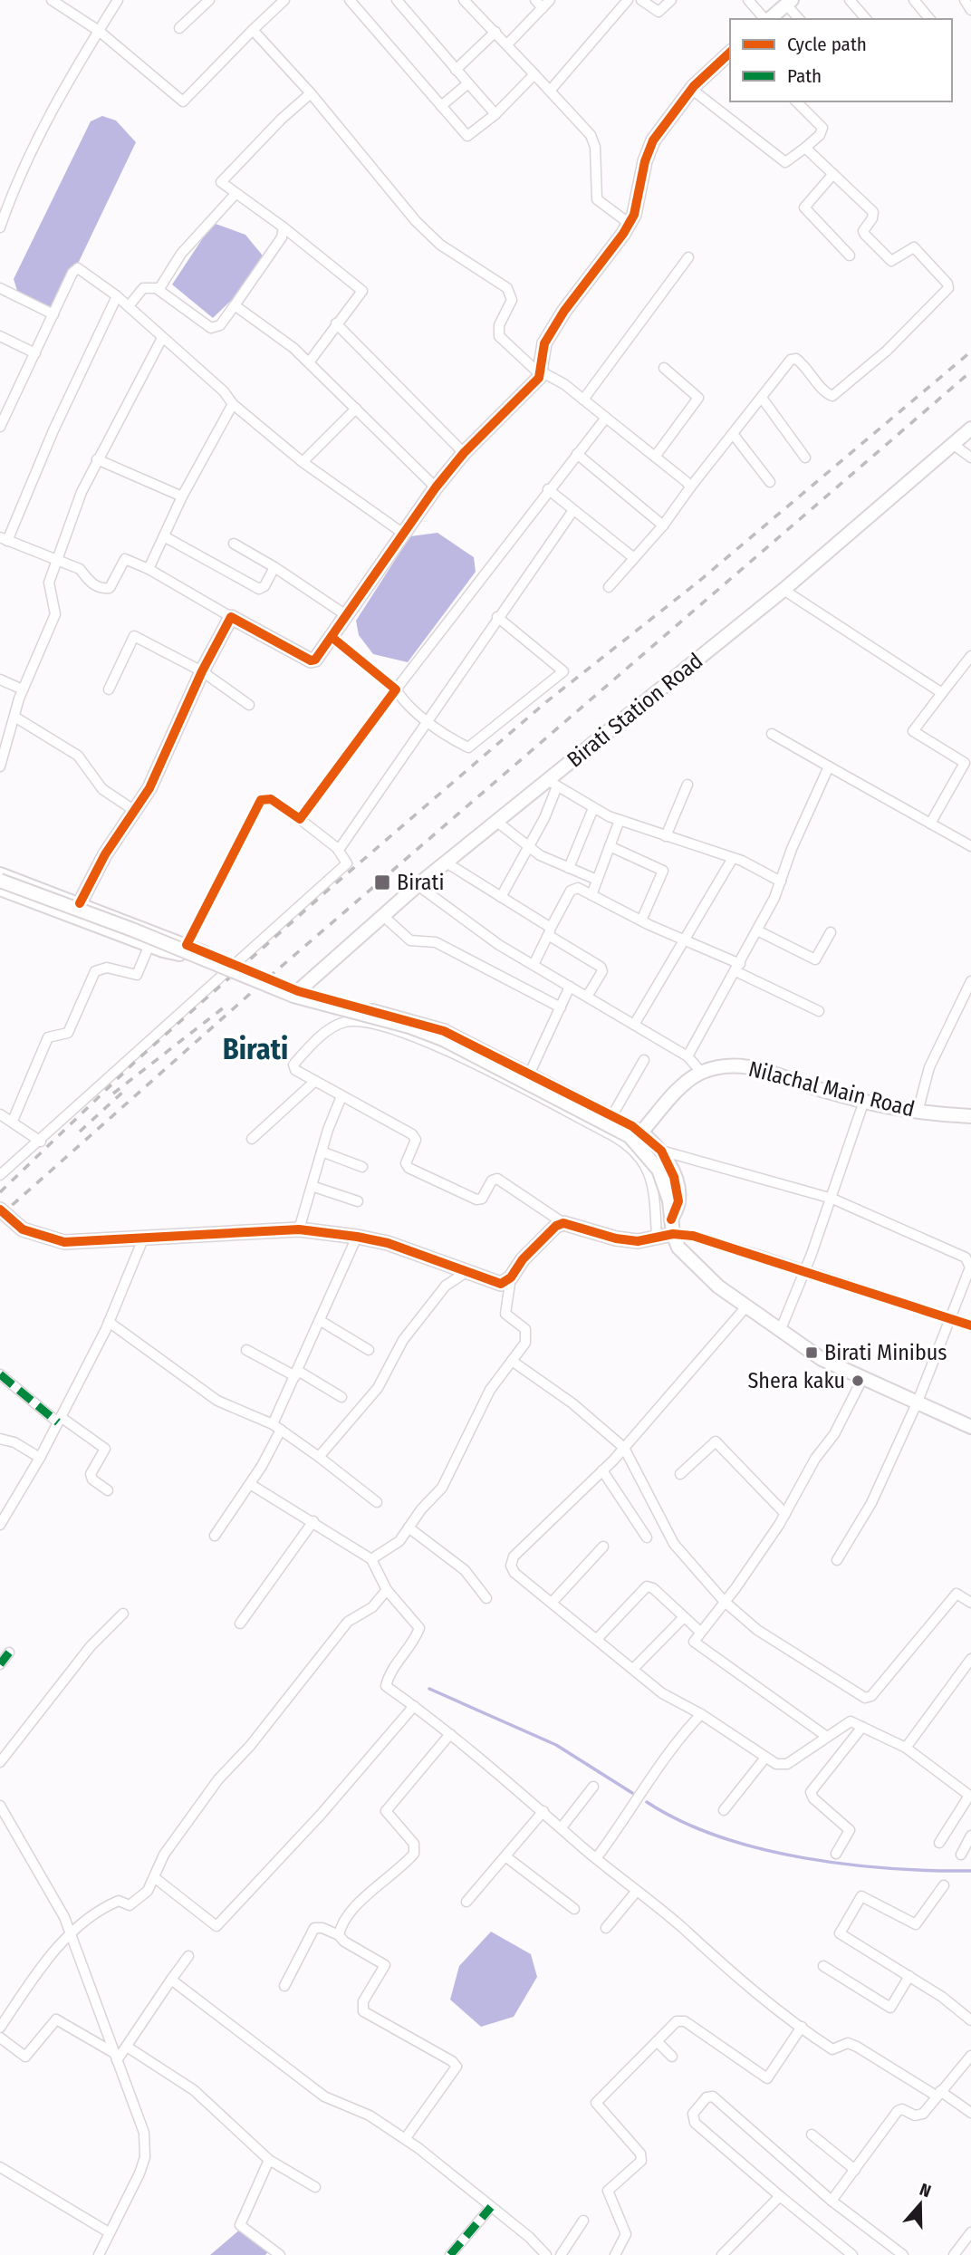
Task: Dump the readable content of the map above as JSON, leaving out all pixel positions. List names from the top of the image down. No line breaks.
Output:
{"streets":{"street":["Birati Station Road","Nilachal Main Road"]},"districts":["Birati"],"places":{"transit":["Birati","Birati Minibus"],"other":["Shera kaku"]},"legend":["Cycle path","Path"],"north":"top"}
